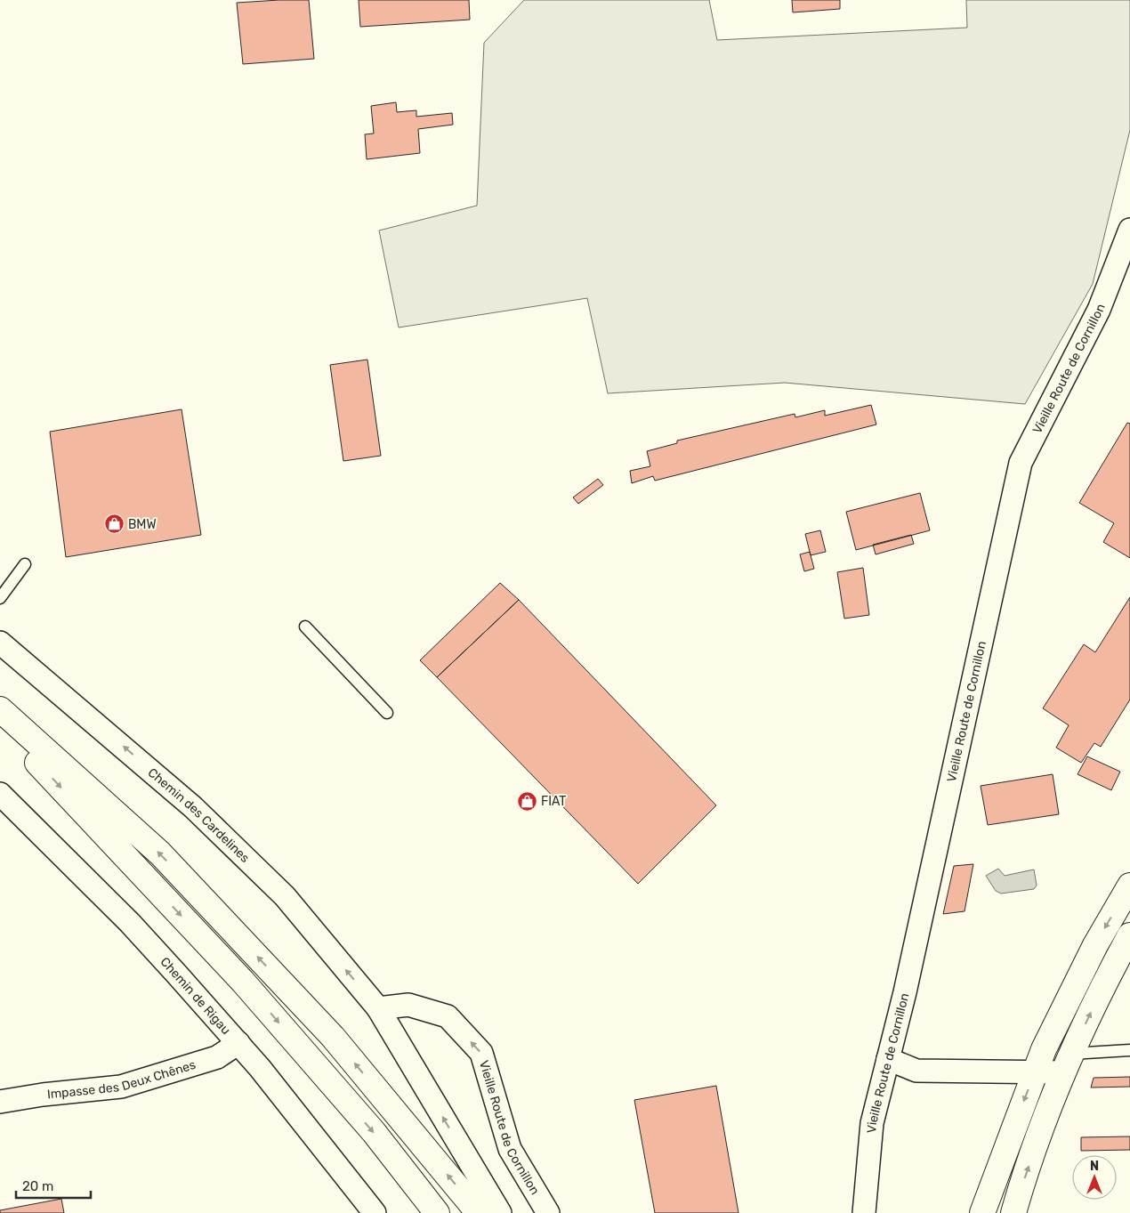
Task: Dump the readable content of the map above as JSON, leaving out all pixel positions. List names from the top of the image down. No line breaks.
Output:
{"streets":{"street":["Vieille Route de Cornillon","Chemin des Cardelines","Chemin de Rigau","Impasse des Deux Chênes"]},"crossings":[["Vieille Route de Cornillon","Chemin des Cardelines"],["Chemin de Rigau","Impasse des Deux Chênes"]],"one_way":["Chemin des Cardelines"],"places":{"shop":["BMW","FIAT"]},"scale_bar":"20 m","north":"top"}
